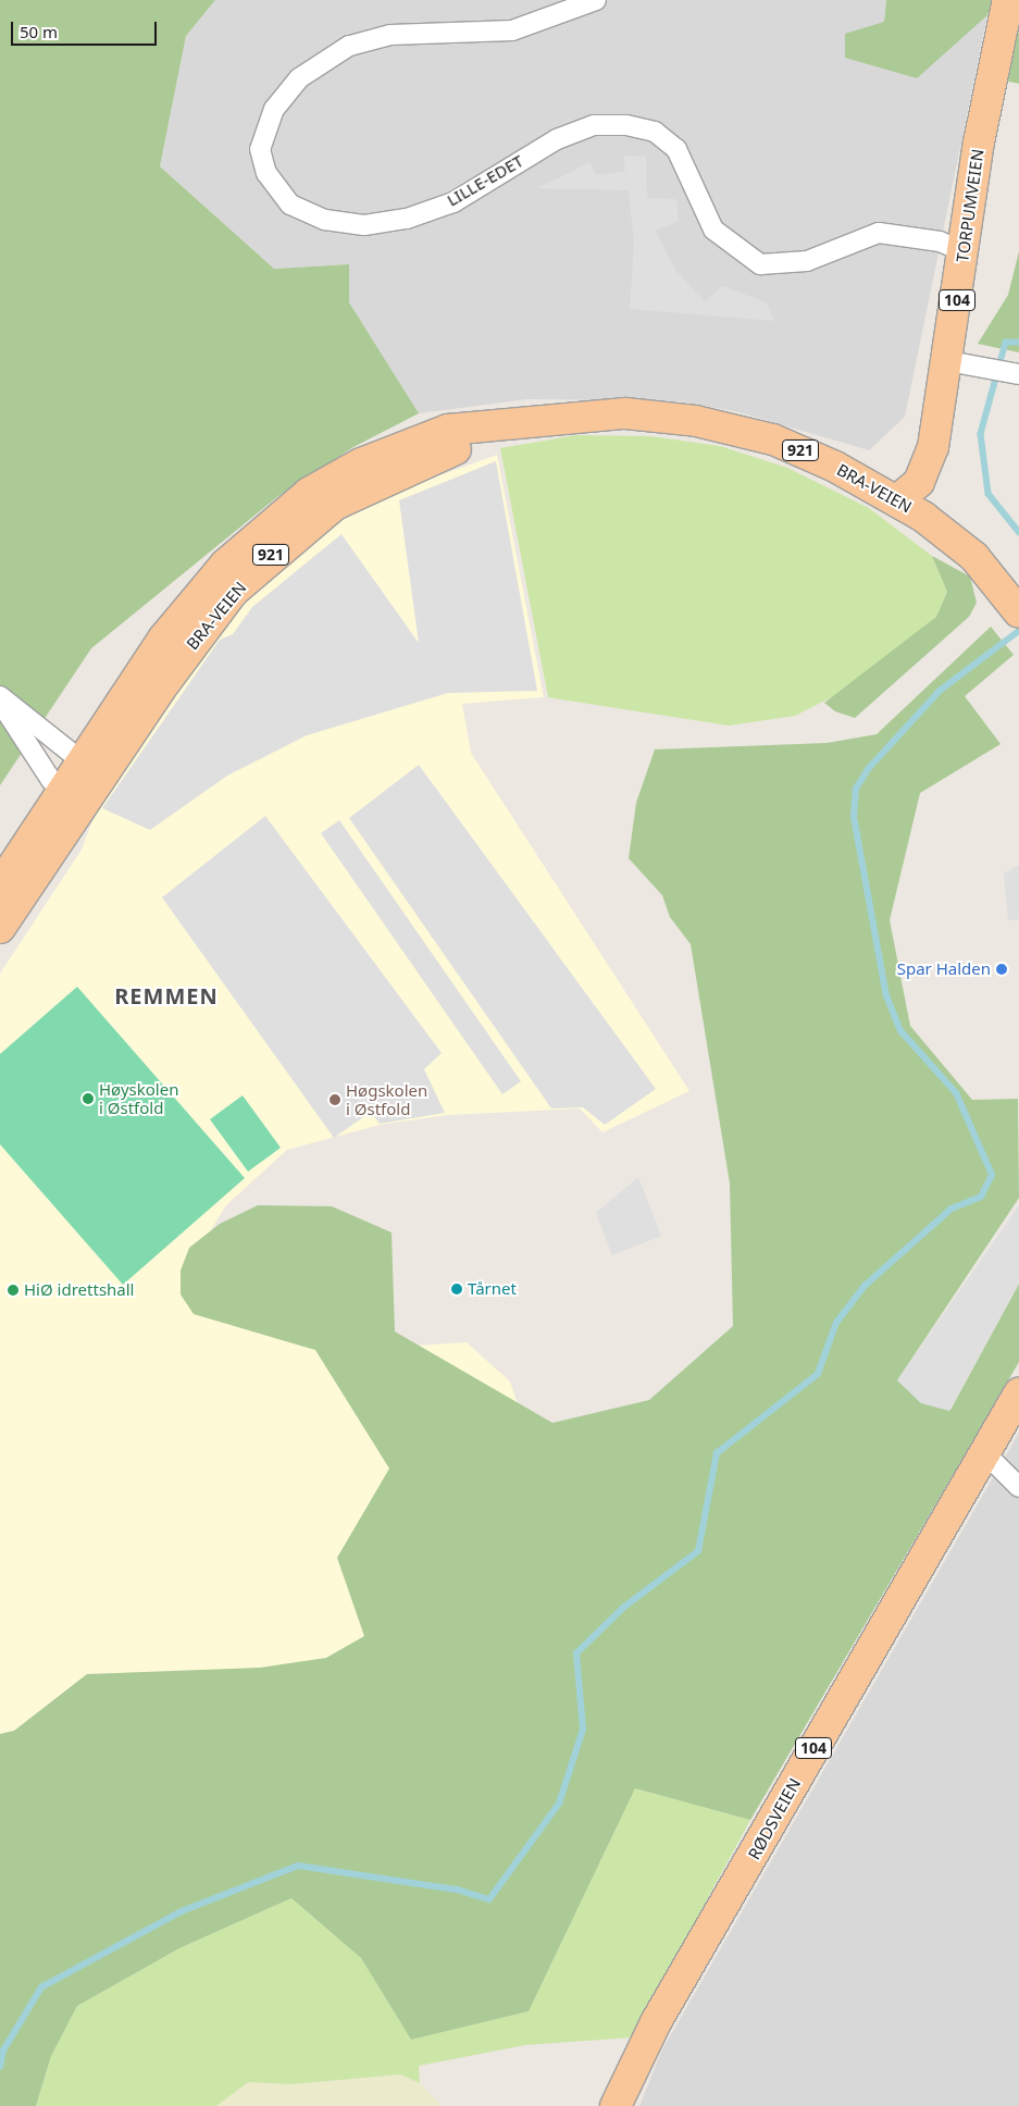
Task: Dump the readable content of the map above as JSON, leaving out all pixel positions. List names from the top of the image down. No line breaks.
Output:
{"streets":{"main road":["TORPUMVEIEN","104","921","BRA-VEIEN","RØDSVEIEN"],"street":["LILLE-EDET"]},"crossings":[["LILLE-EDET","TORPUMVEIEN"],["TORPUMVEIEN","BRA-VEIEN"]],"districts":["REMMEN"],"places":["Spar Halden","Høyskolen i Østfold","Høgskolen i Østfold","Tårnet","HiØ idrettshall"],"scale_bar":"50 m"}
